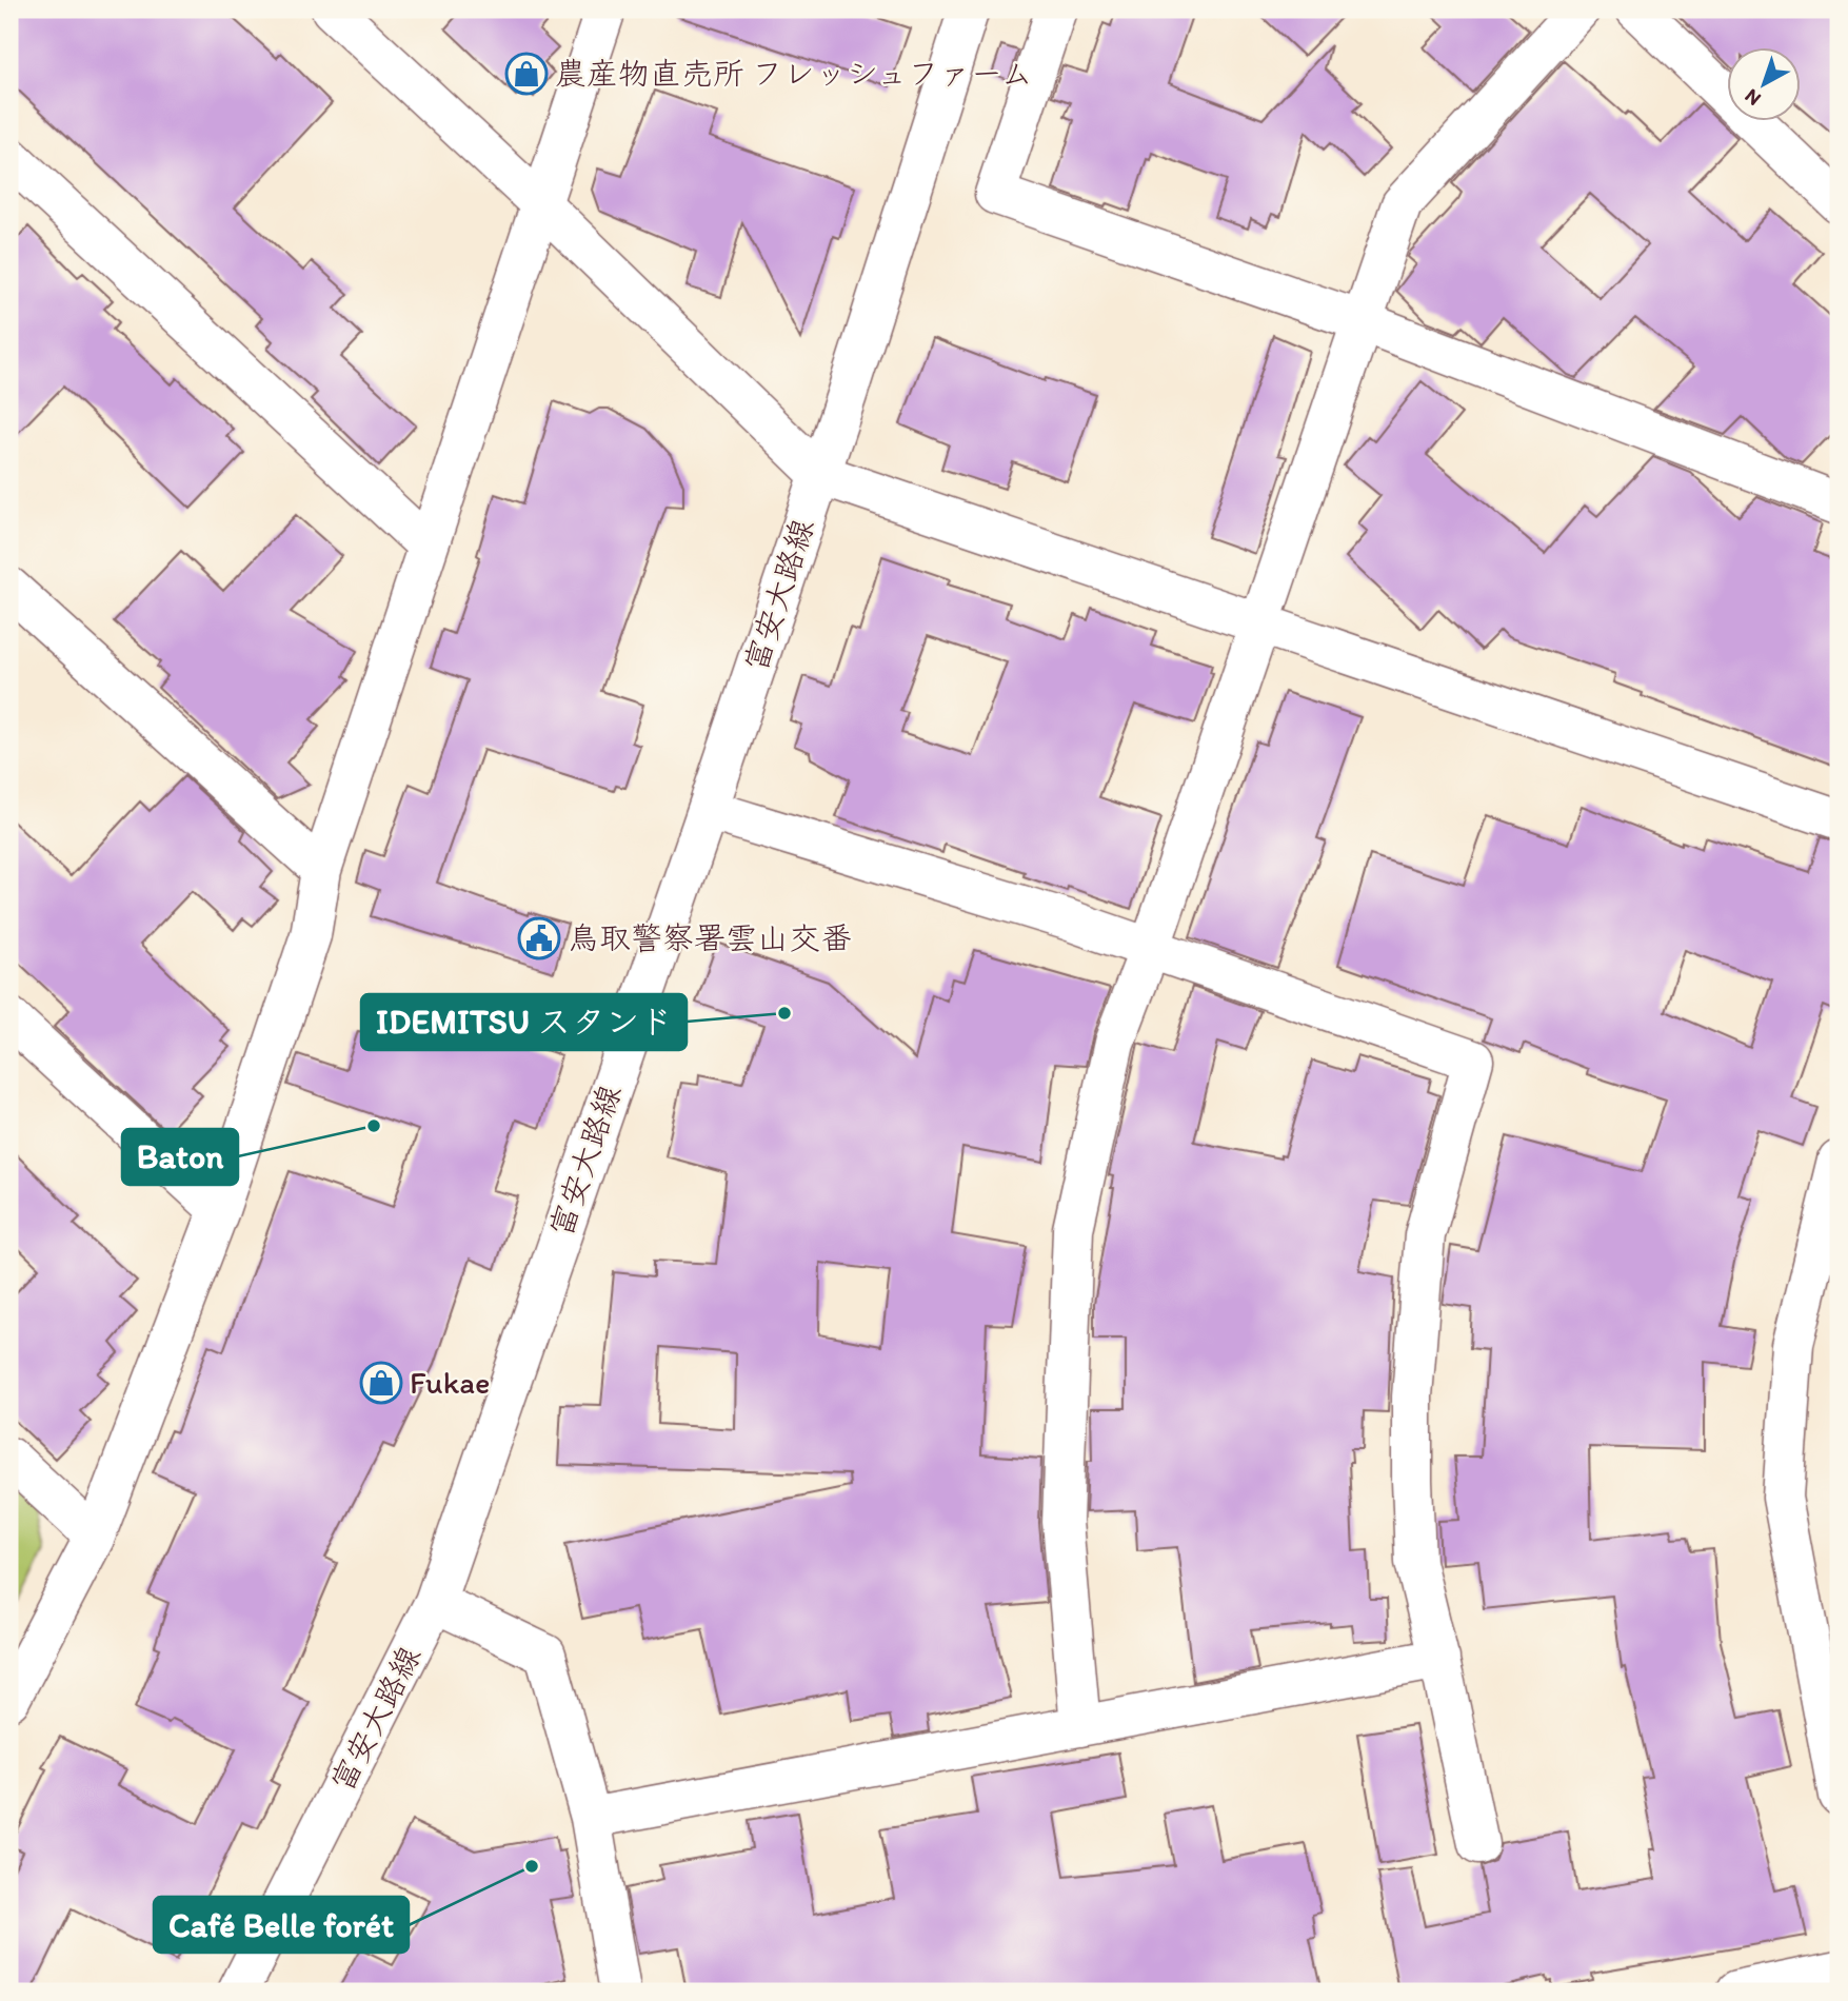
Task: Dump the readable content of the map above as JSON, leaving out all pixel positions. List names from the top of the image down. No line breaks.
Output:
{"streets":{"street":["富安大路線"]},"places":{"shop":["農産物直売所 フレッシュファーム","Fukae"],"public building":["鳥取警察署雲山交番"],"other":["IDEMITSU スタンド","Baton","Café Belle forét"]},"north":"bottom left"}
